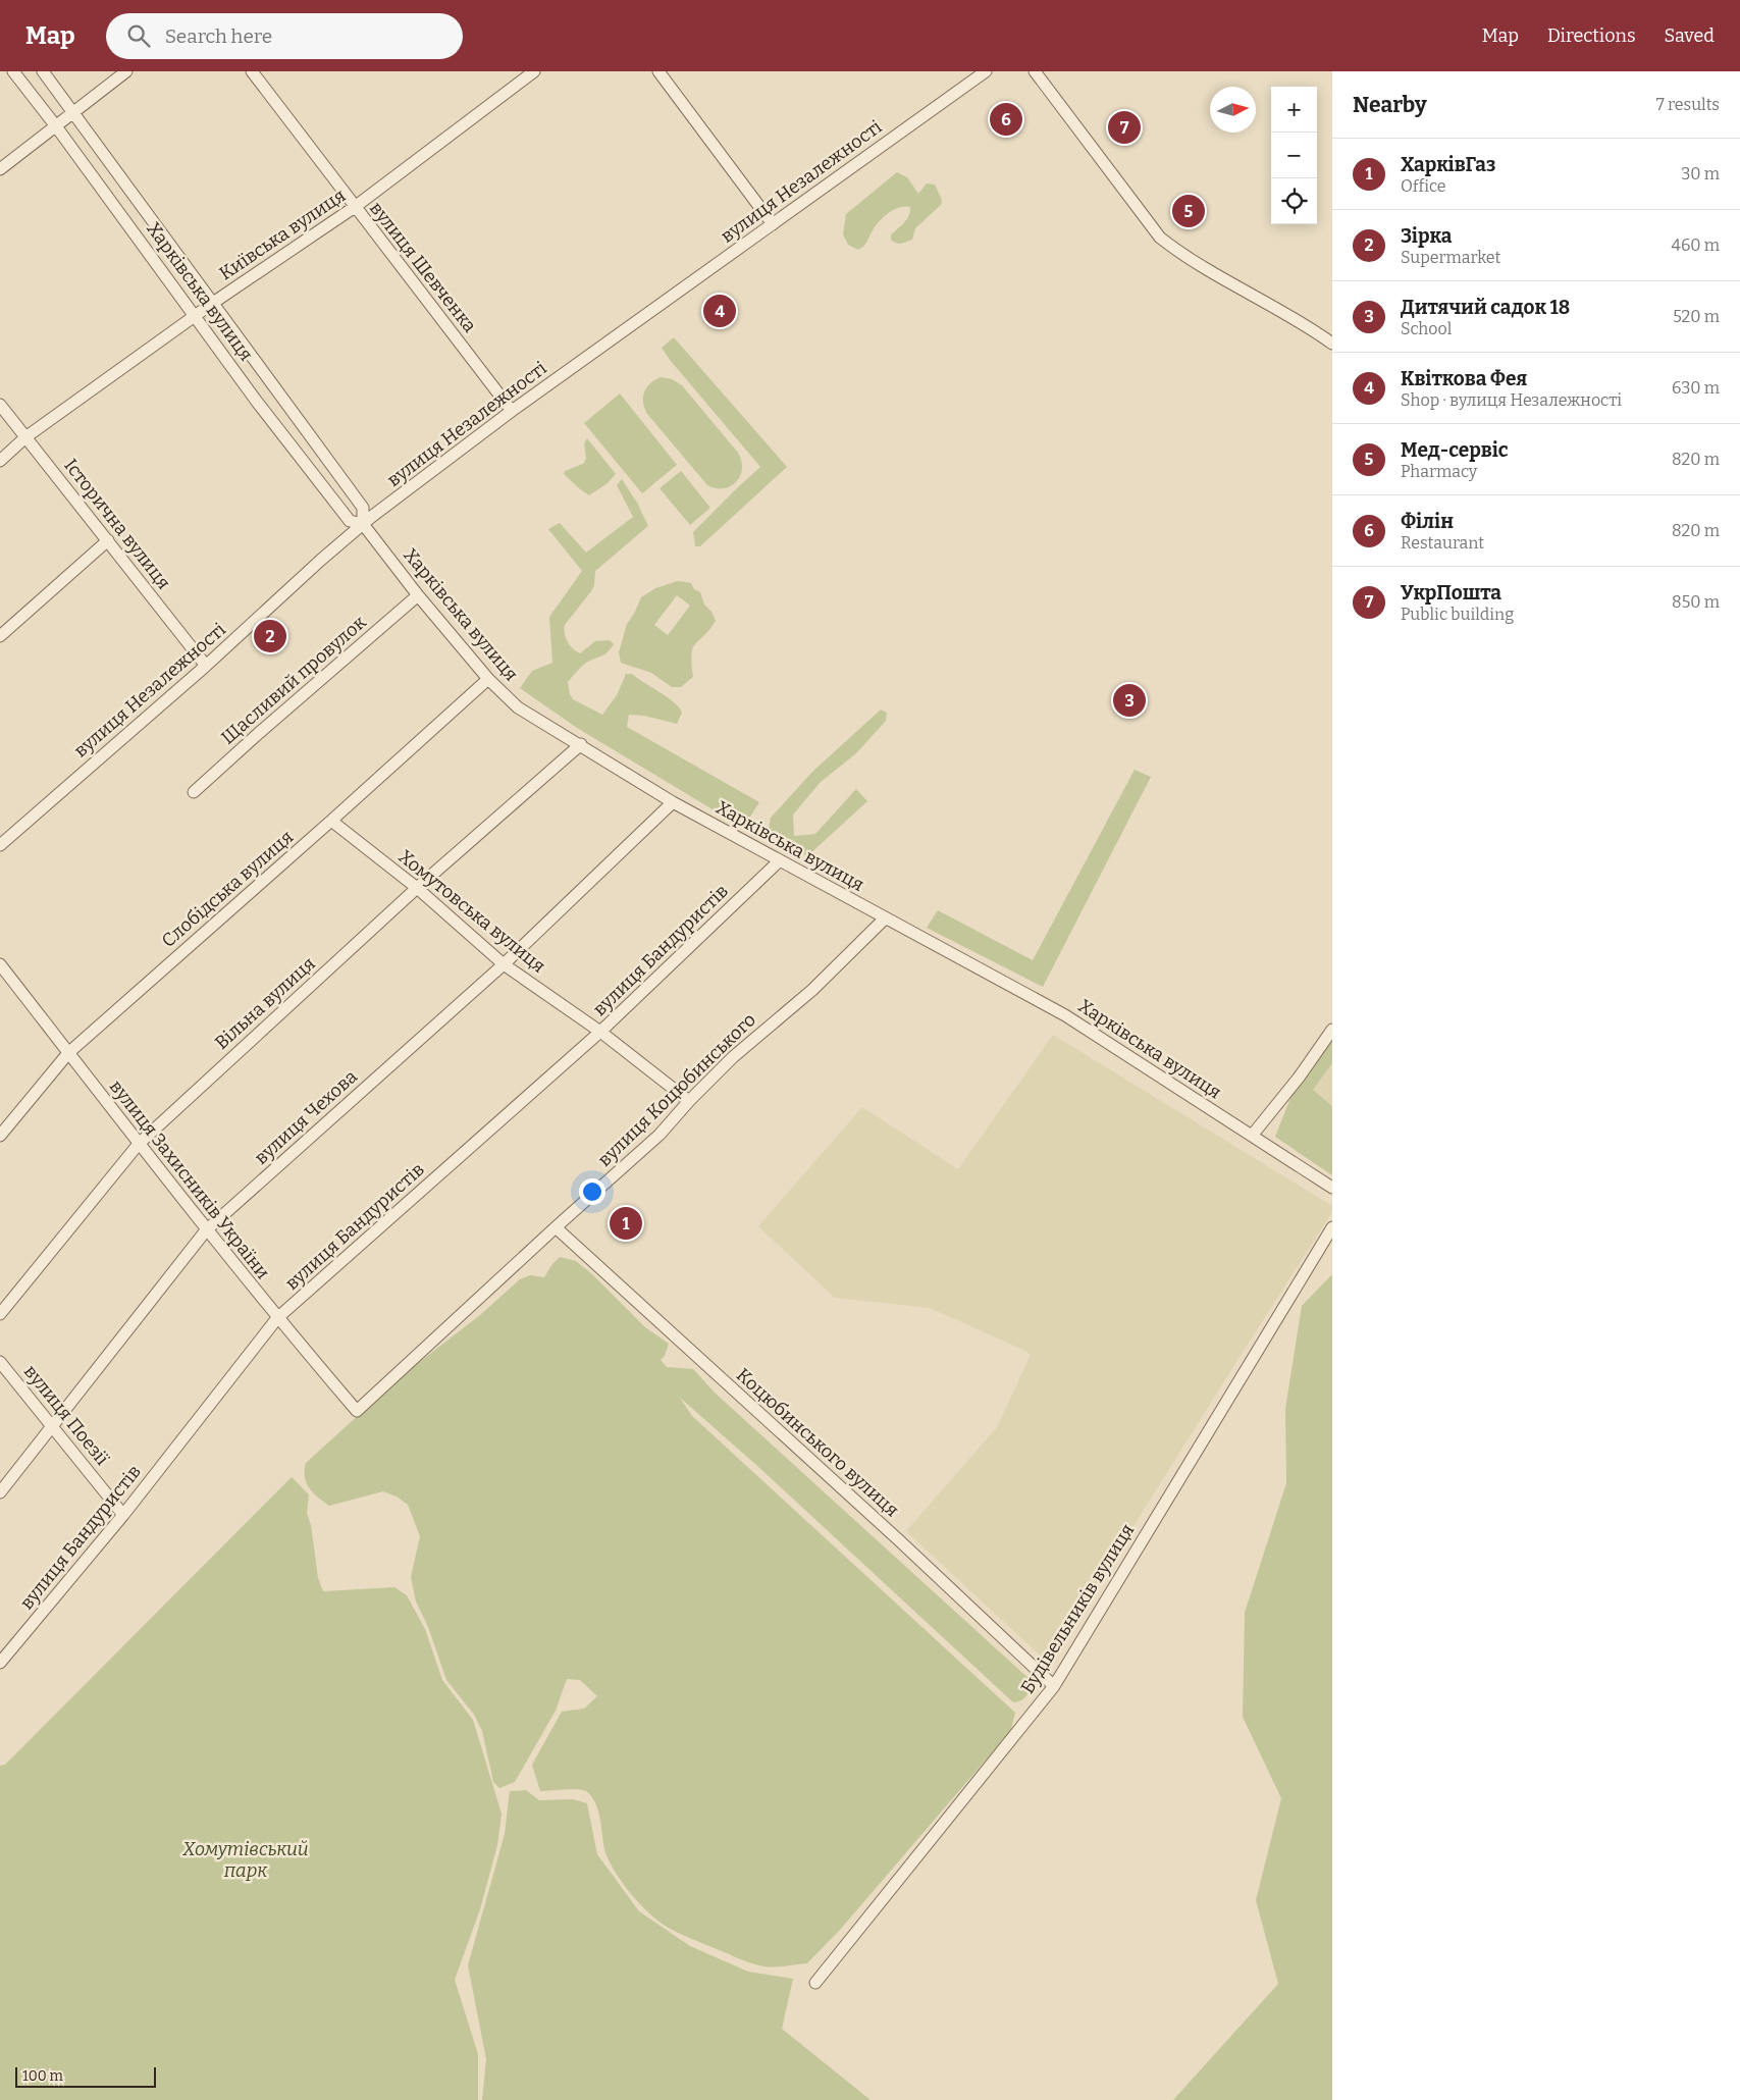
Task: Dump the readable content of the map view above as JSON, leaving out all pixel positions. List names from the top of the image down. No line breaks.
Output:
{"streets":{"street":["вулиця Незалежності","Київська вулиця","вулиця Шевченка","Харківська вулиця","Історична вулиця","Щасливий провулок","Слобідська вулиця","Хомутовська вулиця","вулиця Бандуристів","Вільна вулиця","вулиця Коцюбинського","вулиця Чехова","вулиця Захисників України","вулиця Поезії","Коцюбинського вулиця","Будівельників вулиця"]},"crossings":[["вулиця Незалежності","вулиця Шевченка"],["вулиця Незалежності","Харківська вулиця"],["вулиця Незалежності","Історична вулиця"],["Київська вулиця","вулиця Шевченка"],["Київська вулиця","Харківська вулиця"],["Київська вулиця","Історична вулиця"],["Харківська вулиця","Щасливий провулок"],["Харківська вулиця","Слобідська вулиця"],["Харківська вулиця","вулиця Бандуристів"],["Харківська вулиця","Вільна вулиця"],["Харківська вулиця","вулиця Коцюбинського"],["Харківська вулиця","вулиця Чехова"],["Слобідська вулиця","Хомутовська вулиця"],["Слобідська вулиця","вулиця Захисників України"],["Хомутовська вулиця","вулиця Бандуристів"],["Хомутовська вулиця","Вільна вулиця"],["Хомутовська вулиця","вулиця Коцюбинського"],["Хомутовська вулиця","вулиця Чехова"],["вулиця Бандуристів","вулиця Захисників України"],["вулиця Бандуристів","вулиця Поезії"],["Вільна вулиця","вулиця Захисників України"],["вулиця Коцюбинського","вулиця Захисників України"],["вулиця Коцюбинського","Коцюбинського вулиця"],["вулиця Чехова","вулиця Захисників України"],["вулиця Чехова","вулиця Поезії"],["Коцюбинського вулиця","Будівельників вулиця"]],"parks":["Хомутівський парк"],"scale_bar":"100 m","north":"right","page":{"header":"Map","search":"Search here","nav":["Map","Directions","Saved"],"heading":["Nearby","7 results"],"map_buttons":["+","−"],"pins":["6","7","5","4","2","3","1"],"list":[{"mark":"1","name":"ХарківГаз","note":"Office","value":"30 m"},{"mark":"2","name":"Зірка","note":"Supermarket","value":"460 m"},{"mark":"3","name":"Дитячий садок 18","note":"School","value":"520 m"},{"mark":"4","name":"Квіткова Фея","note":"Shop · вулиця Незалежності","value":"630 m"},{"mark":"5","name":"Мед-сервіс","note":"Pharmacy","value":"820 m"},{"mark":"6","name":"Філін","note":"Restaurant","value":"820 m"},{"mark":"7","name":"УкрПошта","note":"Public building","value":"850 m"}],"scale":"100 m"}}
